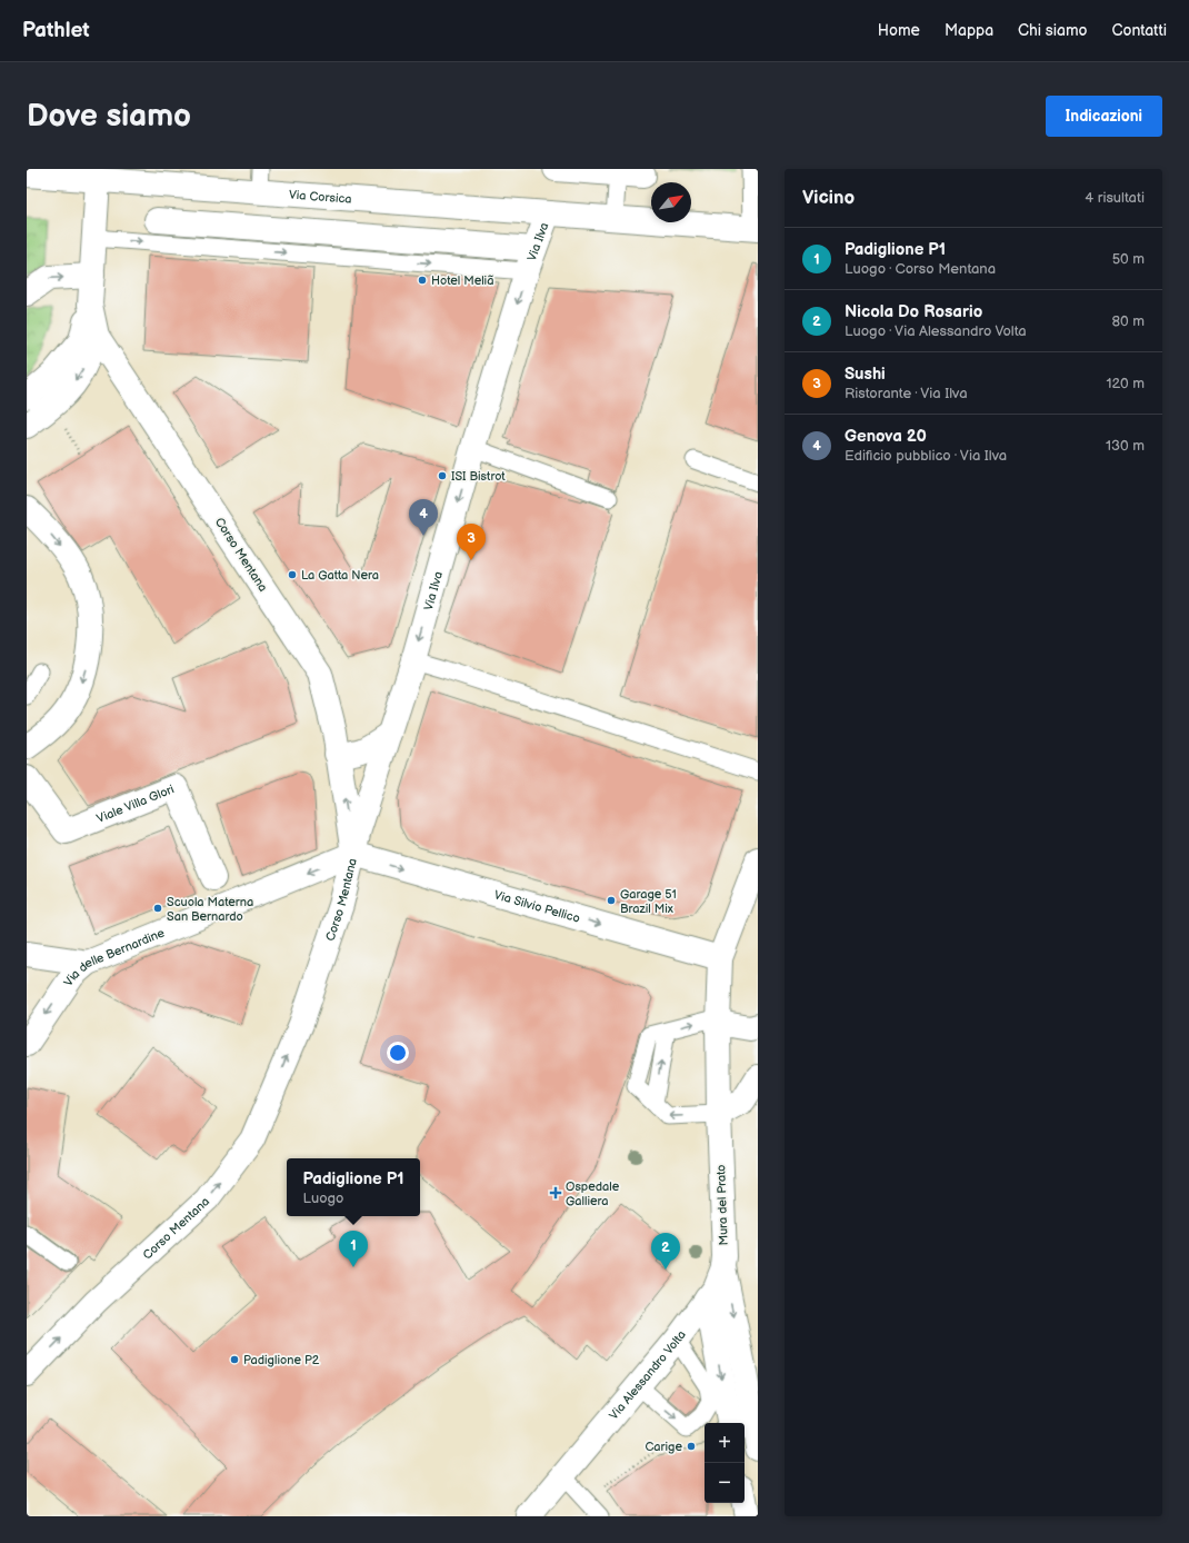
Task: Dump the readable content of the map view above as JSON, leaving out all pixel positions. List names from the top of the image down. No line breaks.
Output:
{"streets":{"street":["Via Corsica","Via Ilva","Corso Mentana","Viale Villa Glori","Via Silvio Pellico","Via delle Bernardine","Mura del Prato","Via Alessandro Volta"]},"crossings":[["Via Corsica","Via Ilva"],["Via Ilva","Corso Mentana"],["Via Ilva","Via Silvio Pellico"],["Via Ilva","Via delle Bernardine"],["Corso Mentana","Via Silvio Pellico"],["Corso Mentana","Via delle Bernardine"],["Via Silvio Pellico","Via delle Bernardine"],["Via Silvio Pellico","Mura del Prato"],["Mura del Prato","Via Alessandro Volta"]],"one_way":["Via Ilva","Corso Mentana","Via Silvio Pellico","Via delle Bernardine"],"places":{"other":["Hotel Meliã","ISI Bistrot","La Gatta Nera","Garage 51 Brazil Mix","Scuola Materna San Bernardo","Padiglione P2","Carige"],"health":["Ospedale Galliera"]},"north":"top right","page":{"header":"Pathlet","nav":["Home","Mappa","Chi siamo","Contatti"],"buttons":"Indicazioni","title":"Dove siamo","heading":["Vicino","4 risultati"],"list":[{"mark":"1","name":"Padiglione P1","note":"Luogo · Corso Mentana","value":"50 m"},{"mark":"2","name":"Nicola Do Rosario","note":"Luogo · Via Alessandro Volta","value":"80 m"},{"mark":"3","name":"Sushi","note":"Ristorante · Via Ilva","value":"120 m"},{"mark":"4","name":"Genova 20","note":"Edificio pubblico · Via Ilva","value":"130 m"}],"pins":["4","3","1","2"],"popup":["Padiglione P1","Luogo"],"map_buttons":["+","−"]}}
